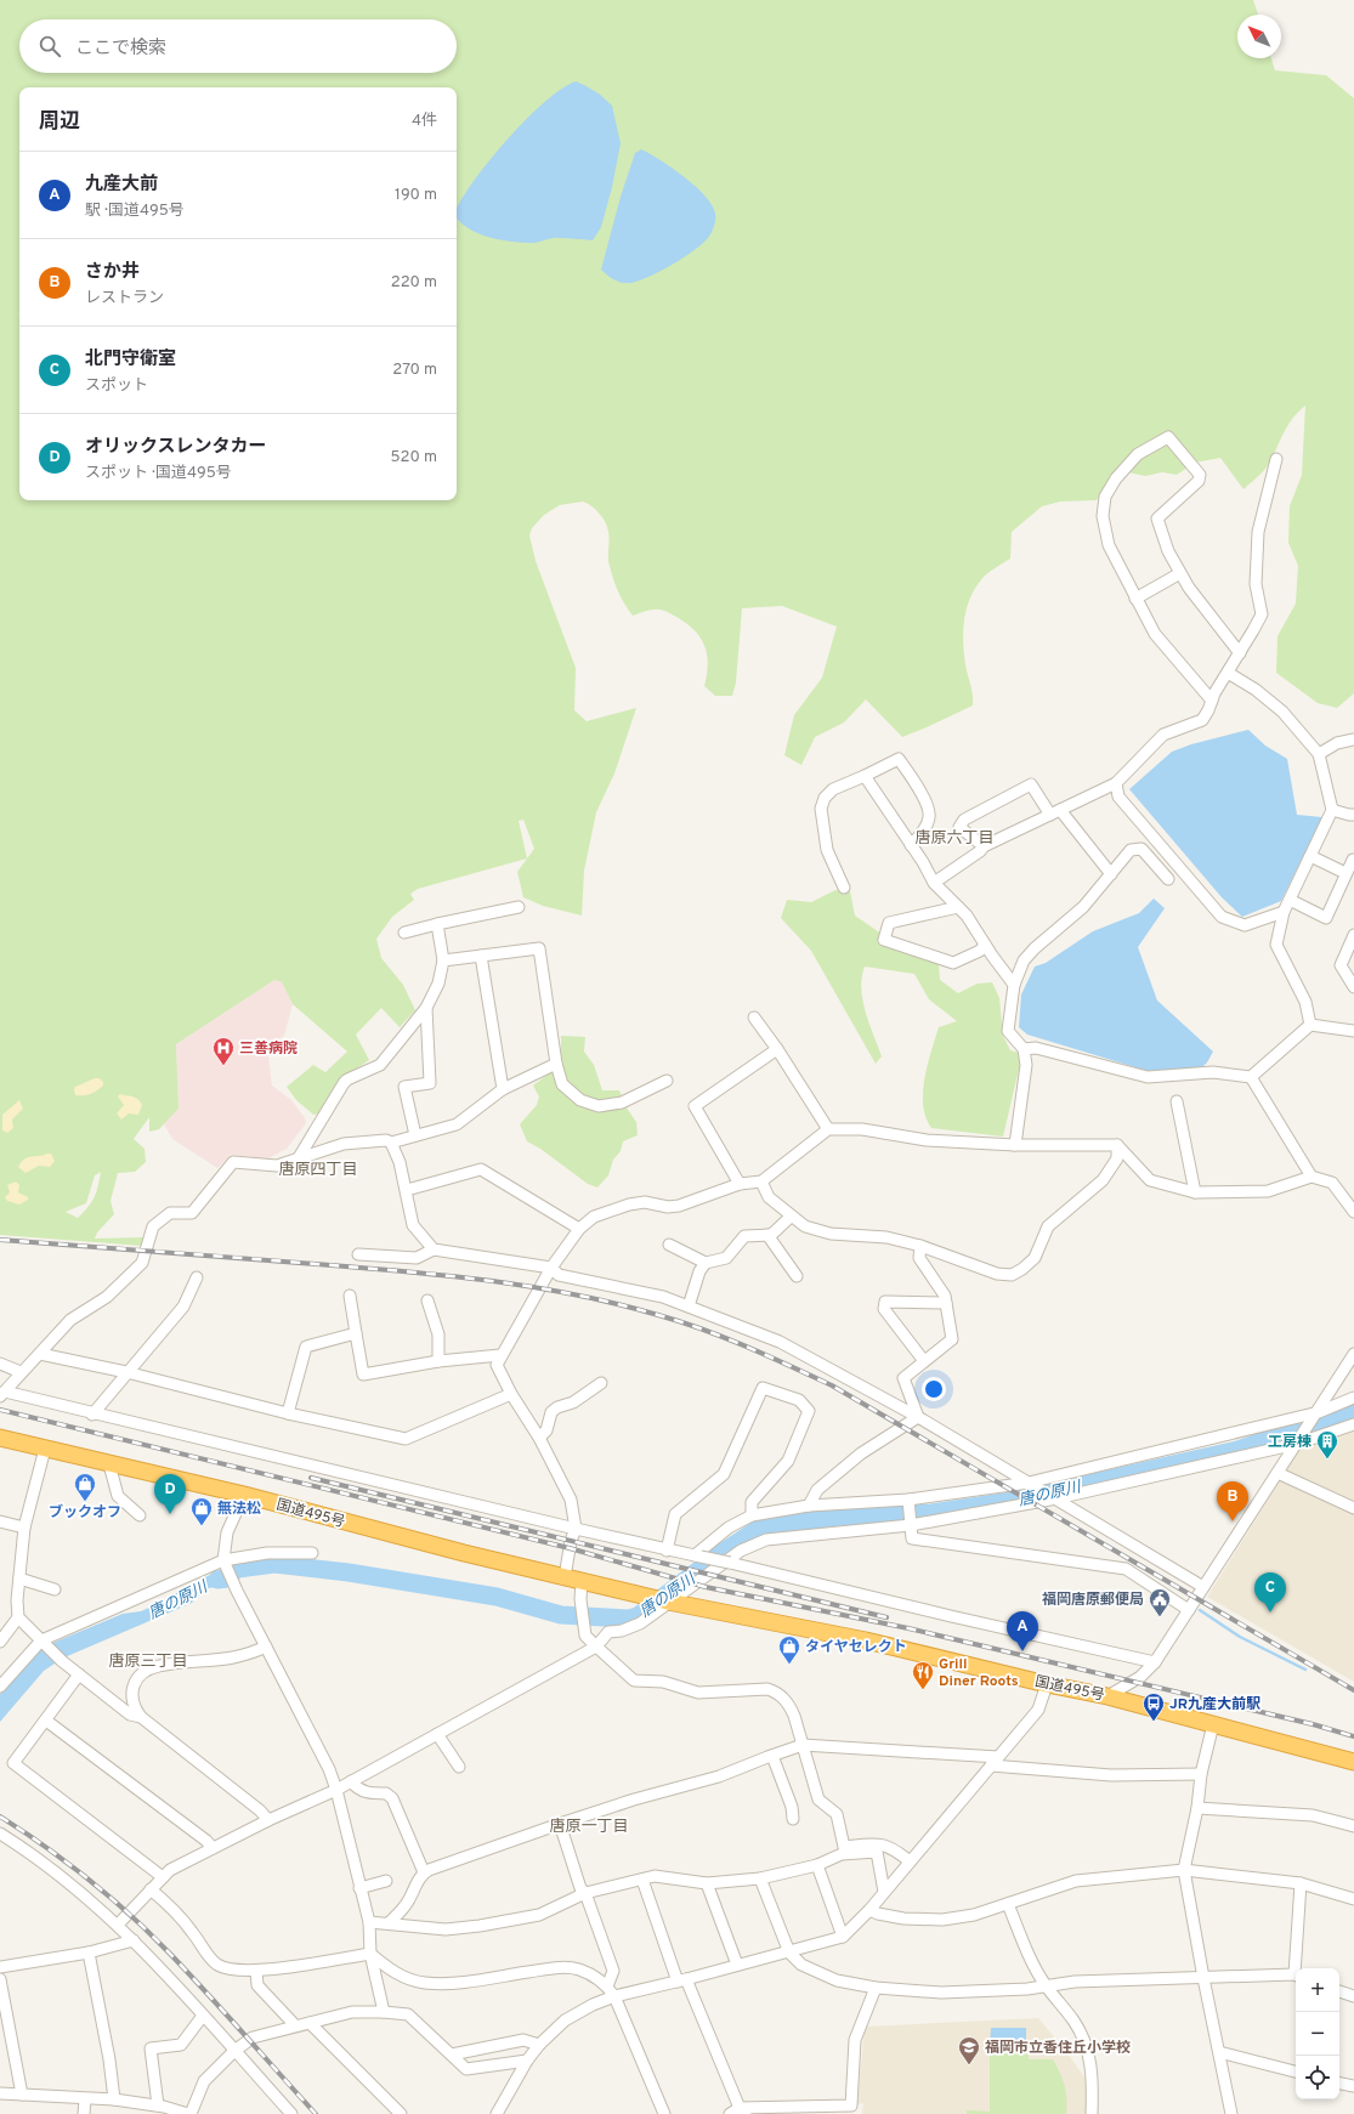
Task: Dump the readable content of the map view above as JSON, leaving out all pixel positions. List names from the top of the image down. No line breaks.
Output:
{"streets":{"highway":["国道495号"]},"districts":["唐原六丁目","唐原四丁目","唐原三丁目","唐原一丁目"],"water":["唐の原川"],"places":{"hospital":["三善病院"],"building":["工房棟"],"shop":["ブックオフ","無法松","タイヤセレクト"],"public building":["福岡唐原郵便局"],"restaurant":["Grill Diner Roots"],"bus stop":["JR九産大前駅"],"school or university":["福岡市立香住丘小学校"]},"north":"top left","page":{"search":"ここで検索","heading":["周辺","4件"],"list":[{"mark":"A","name":"九産大前","note":"駅 · 国道495号","value":"190 m"},{"mark":"B","name":"さか井","note":"レストラン","value":"220 m"},{"mark":"C","name":"北門守衛室","note":"スポット","value":"270 m"},{"mark":"D","name":"オリックスレンタカー","note":"スポット · 国道495号","value":"520 m"}],"pins":["D","B","C","A"],"map_buttons":["+","−"]}}
